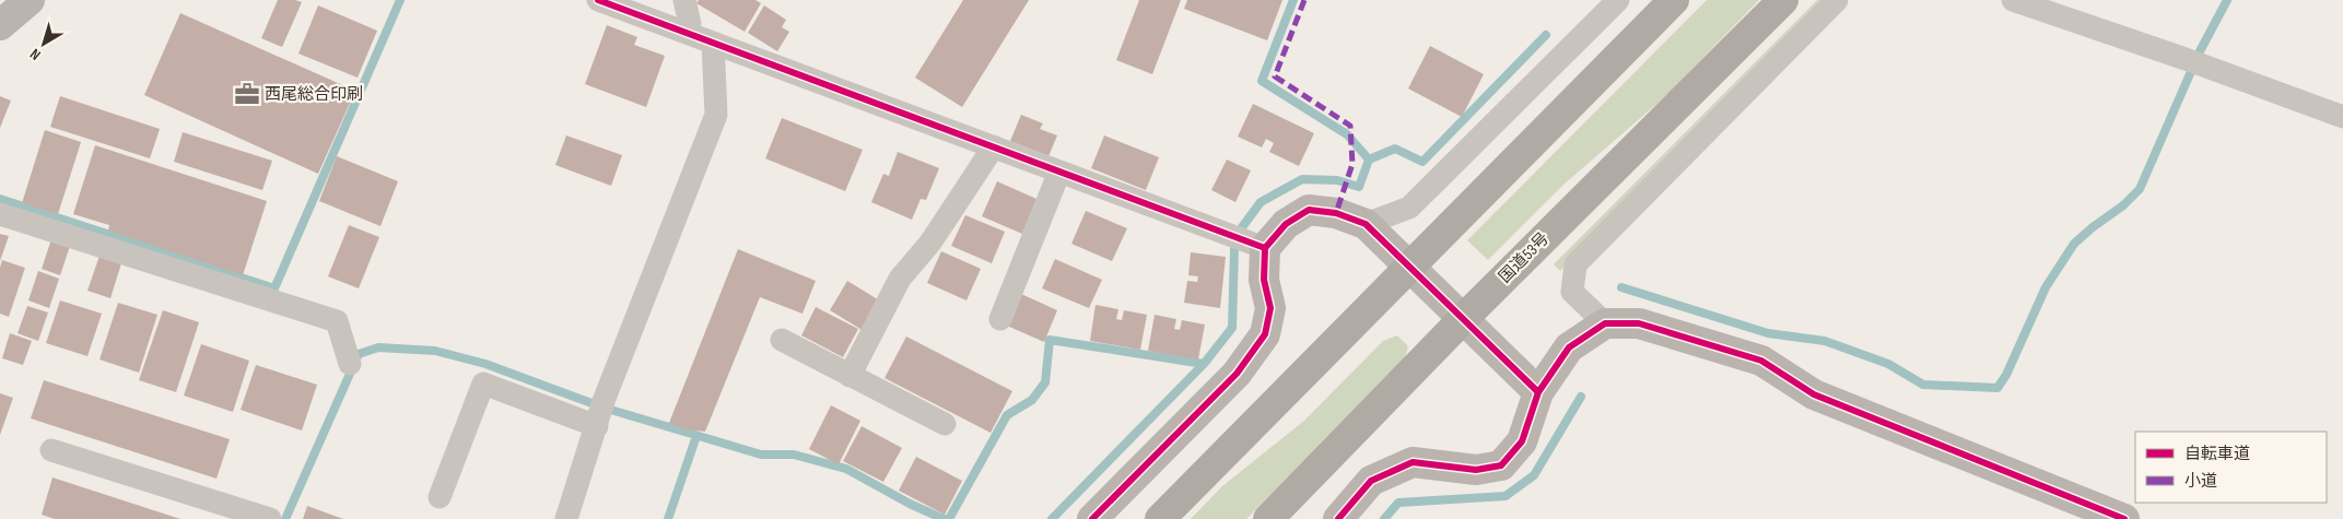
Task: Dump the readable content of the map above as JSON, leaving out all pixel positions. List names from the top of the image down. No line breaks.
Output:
{"streets":{"highway":["国道53号"]},"places":{"office":["西尾総合印刷"]},"legend":["自転車道","小道"],"north":"bottom left"}
